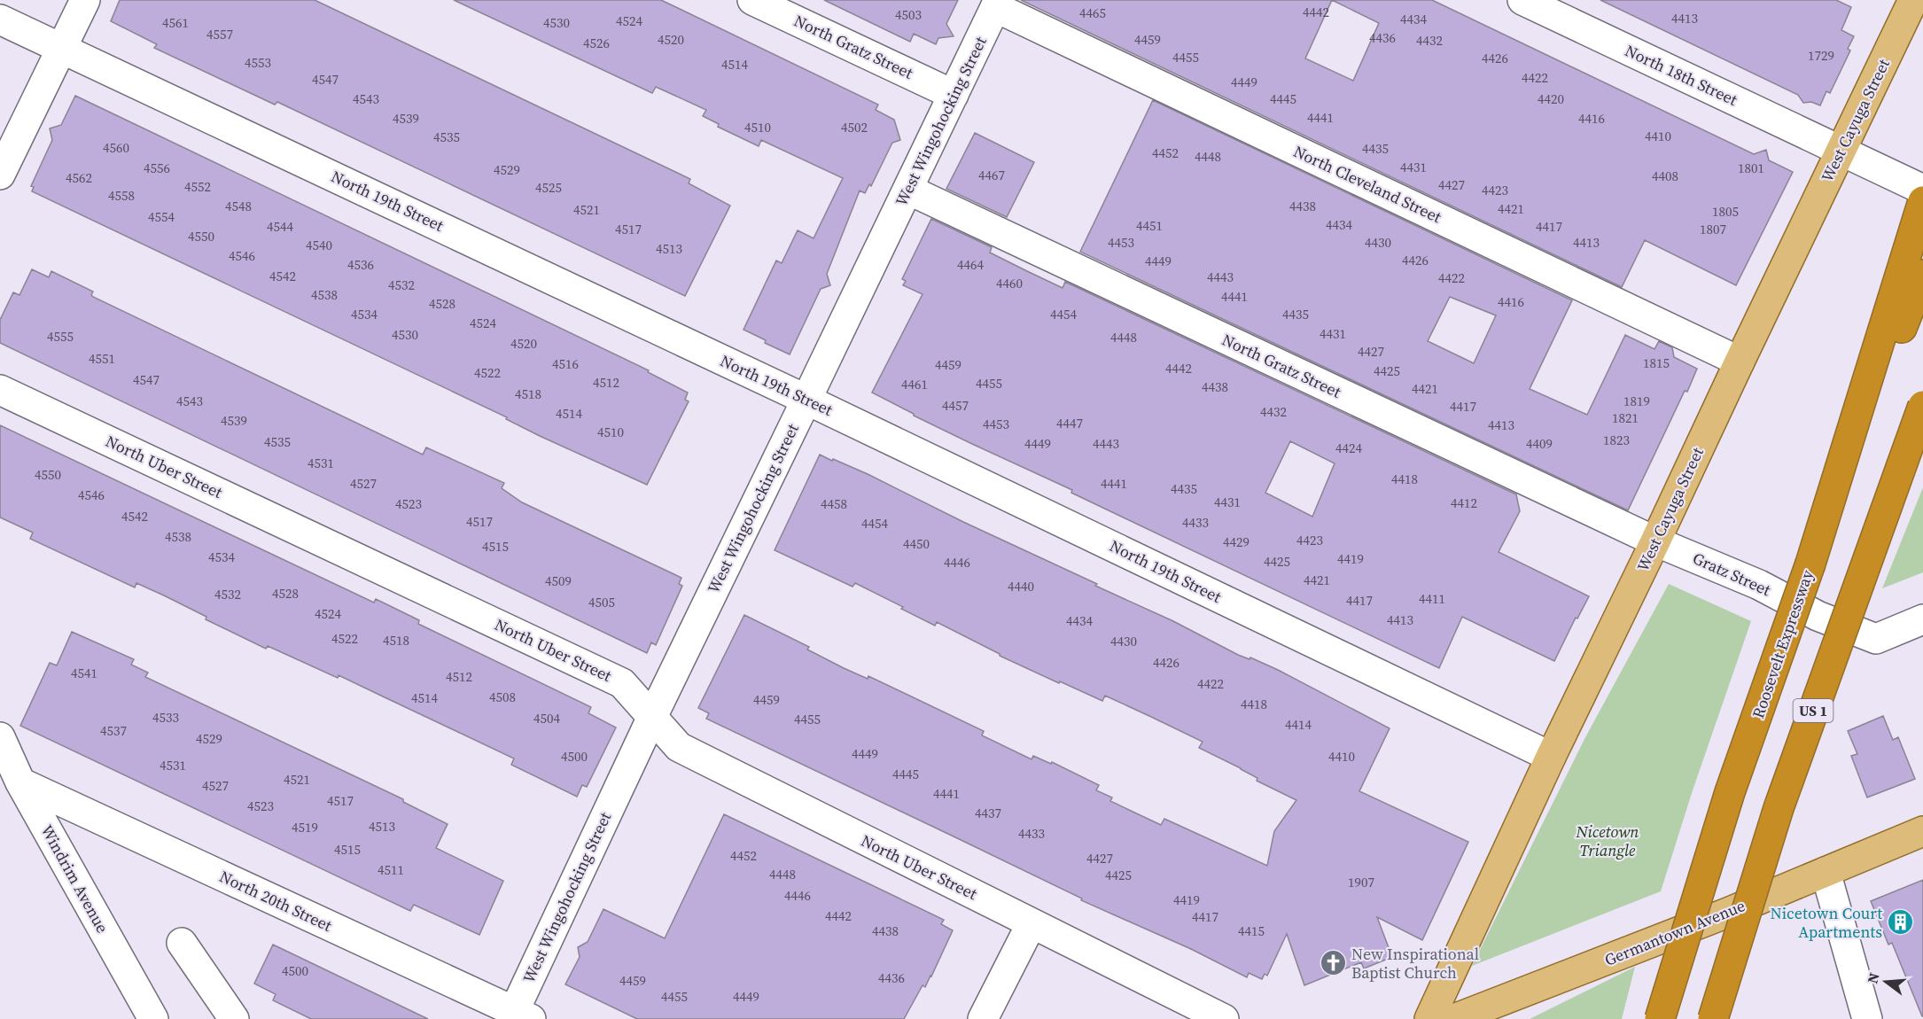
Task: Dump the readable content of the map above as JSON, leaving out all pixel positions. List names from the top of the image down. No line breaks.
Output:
{"streets":{"highway":["Roosevelt Expressway","US 1"],"main road":["West Cayuga Street","Germantown Avenue"],"street":["North Gratz Street","North 18th Street","West Wingohocking Street","North Cleveland Street","North 19th Street","North Uber Street","Gratz Street","Windrim Avenue","North 20th Street"]},"crossings":[["North Gratz Street","West Cayuga Street"],["North Gratz Street","West Wingohocking Street"],["North Gratz Street","Gratz Street"],["North 18th Street","West Cayuga Street"],["West Cayuga Street","North Cleveland Street"],["West Cayuga Street","North 19th Street"],["West Cayuga Street","Gratz Street"],["West Wingohocking Street","North Cleveland Street"],["West Wingohocking Street","North 19th Street"],["West Wingohocking Street","North Uber Street"],["West Wingohocking Street","North 20th Street"],["Windrim Avenue","North 20th Street"]],"parks":["Nicetown Triangle"],"places":{"building":["Nicetown Court Apartments"],"church":["New Inspirational Baptist Church"]},"house_numbers":["4442","4465","4503","4413","4434","4524","4561","4530","4557","4436","4520","4459","4432","4526","1729","4455","4426","4553","4514","4422","4547","4449","4543","4445","4420","4441","4539","4416","4510","4502","4410","4535","4560","4435","4452","4448","4431","4556","1801","4529","4467","4408","4562","4427","4552","4525","4423","4558","4548","4438","4421","4521","1805","4554","4434","4451","4544","4417","4517","1807","4550","4453","4430","4413","4540","4513","4546","4426","4449","4536","4464","4542","4443","4422","4460","4532","4538","4441","4416","4528","4534","4454","4435","4524","4431","4530","4555","4448","4520","4427","4551","1815","4516","4459","4442","4425","4522","4547","4512","4455","4461","4438","4421","4518","4543","1819","4457","4417","4432","4514","1821","4539","4447","4453","4413","4510","1823","4535","4449","4443","4409","4424","4531","4550","4418","4527","4441","4435","4546","4431","4412","4523","4458","4542","4517","4433","4454","4538","4423","4429","4450","4515","4534","4419","4425","4446","4421","4509","4440","4528","4532","4411","4417","4505","4524","4413","4434","4522","4518","4430","4426","4541","4512","4422","4508","4514","4459","4418","4533","4504","4455","4414","4537","4529","4449","4500","4410","4531","4445","4521","4527","4441","4517","4523","4437","4513","4519","4433","4515","4452","4427","4511","4448","4425","1907","4446","4419","4442","4417","4438","4415","4500","4436","4459","4455","4449"],"north":"left"}
